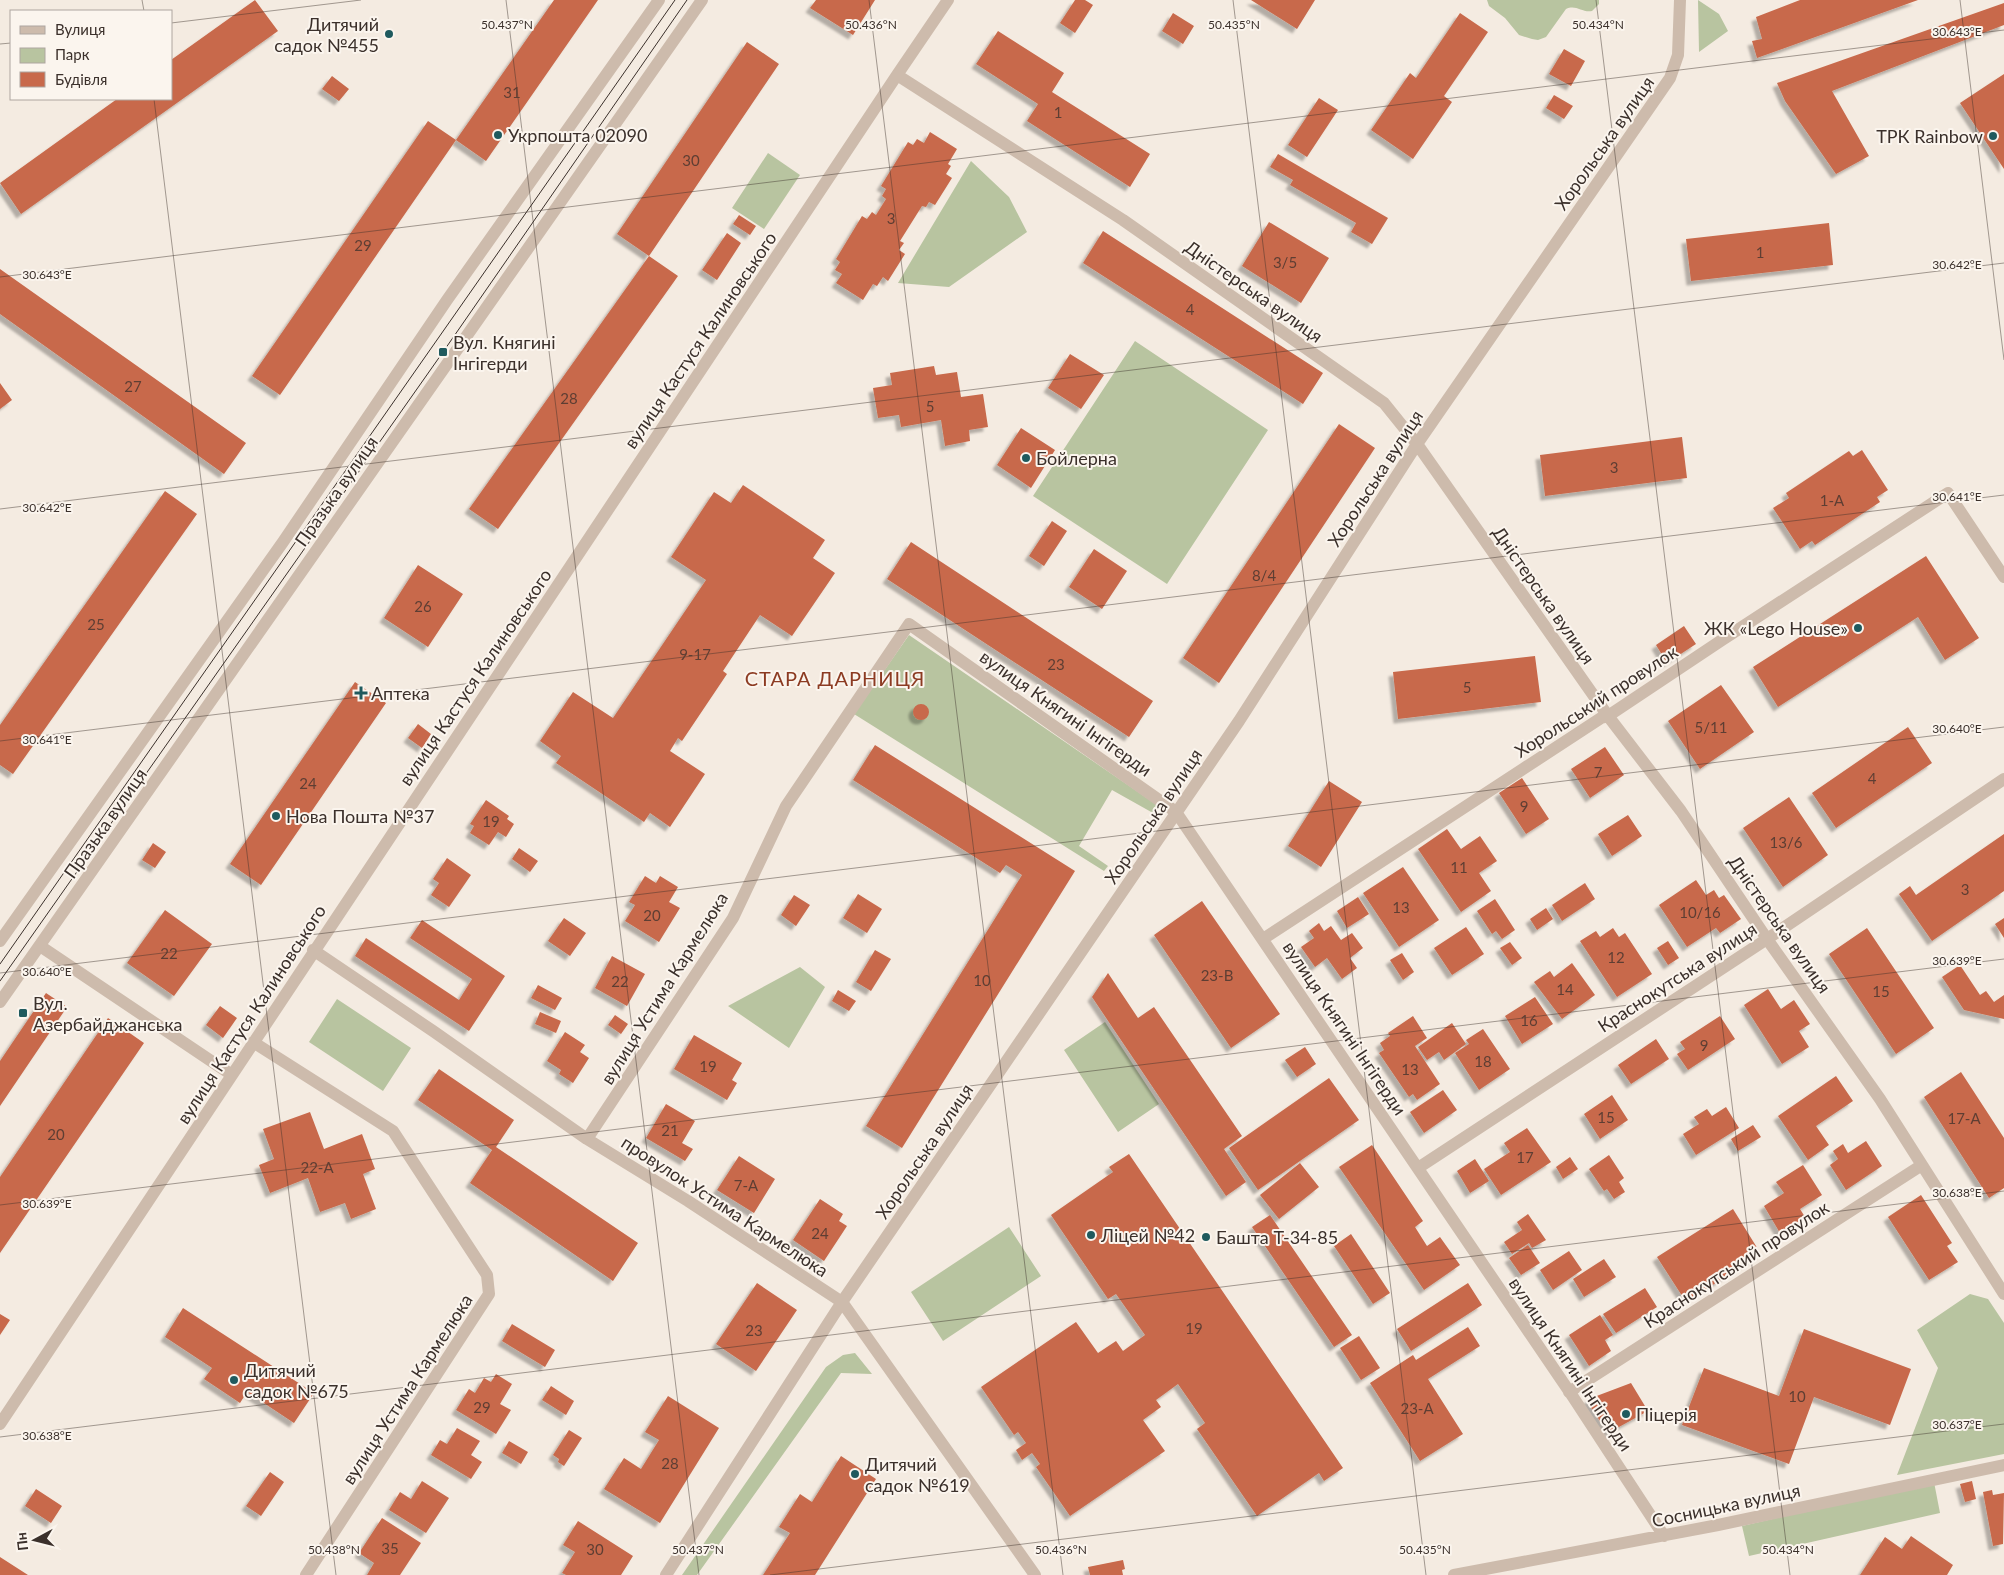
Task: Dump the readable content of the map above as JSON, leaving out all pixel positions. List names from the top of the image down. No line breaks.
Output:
{"streets":{"street":["Хорольська вулиця","Дністерська вулиця","вулиця Кастуся Калиновського","Празька вулиця","Хорольський провулок","вулиця Княгині Інгігерди","Краснокутська вулиця","вулиця Устима Кармелюка","провулок Устима Кармелюка","Краснокутський провулок","Сосницька вулиця"]},"crossings":[["Хорольська вулиця","Дністерська вулиця"],["Хорольська вулиця","вулиця Княгині Інгігерди"],["Хорольська вулиця","провулок Устима Кармелюка"],["Дністерська вулиця","вулиця Кастуся Калиновського"],["Дністерська вулиця","Хорольський провулок"],["Дністерська вулиця","Краснокутська вулиця"],["Дністерська вулиця","Краснокутський провулок"],["вулиця Кастуся Калиновського","вулиця Устима Кармелюка"],["вулиця Кастуся Калиновського","провулок Устима Кармелюка"],["Хорольський провулок","вулиця Княгині Інгігерди"],["вулиця Княгині Інгігерди","Краснокутська вулиця"],["вулиця Княгині Інгігерди","вулиця Устима Кармелюка"],["вулиця Княгині Інгігерди","Краснокутський провулок"],["вулиця Княгині Інгігерди","Сосницька вулиця"],["вулиця Устима Кармелюка","провулок Устима Кармелюка"]],"districts":["СТАРА ДАРНИЦЯ"],"places":{"other":["Дитячий садок №455","Укрпошта 02090","ТРК Rainbow","Бойлерна","ЖК «Lego House»","Нова Пошта №37","Ліцей №42","Башта Т-34-85","Дитячий садок №675","Піцерія","Дитячий садок №619"],"transit":["Вул. Княгині Інгігерди","Вул. Азербайджанська"],"health":["Аптека"]},"house_numbers":["31","1","30","3","29","1","3/5","4","27","28","5","3","1-А","8/4","26","25","9-17","23","5","5/11","7","4","24","9","19","13/6","11","3","13","10/16","20","22","12","23-В","10","22","14","15","16","9","18","19","13","15","17-А","21","20","17","22-А","7-A","24","19","23","10","29","23-А","28","35","30"],"legend":["Вулиця","Парк","Будівля"],"north":"left","coordinates":["50.437°N","50.436°N","50.435°N","50.434°N","30.643°E","30.642°E","30.641°E","30.640°E","30.639°E","30.638°E","30.637°E","50.438°N"]}
